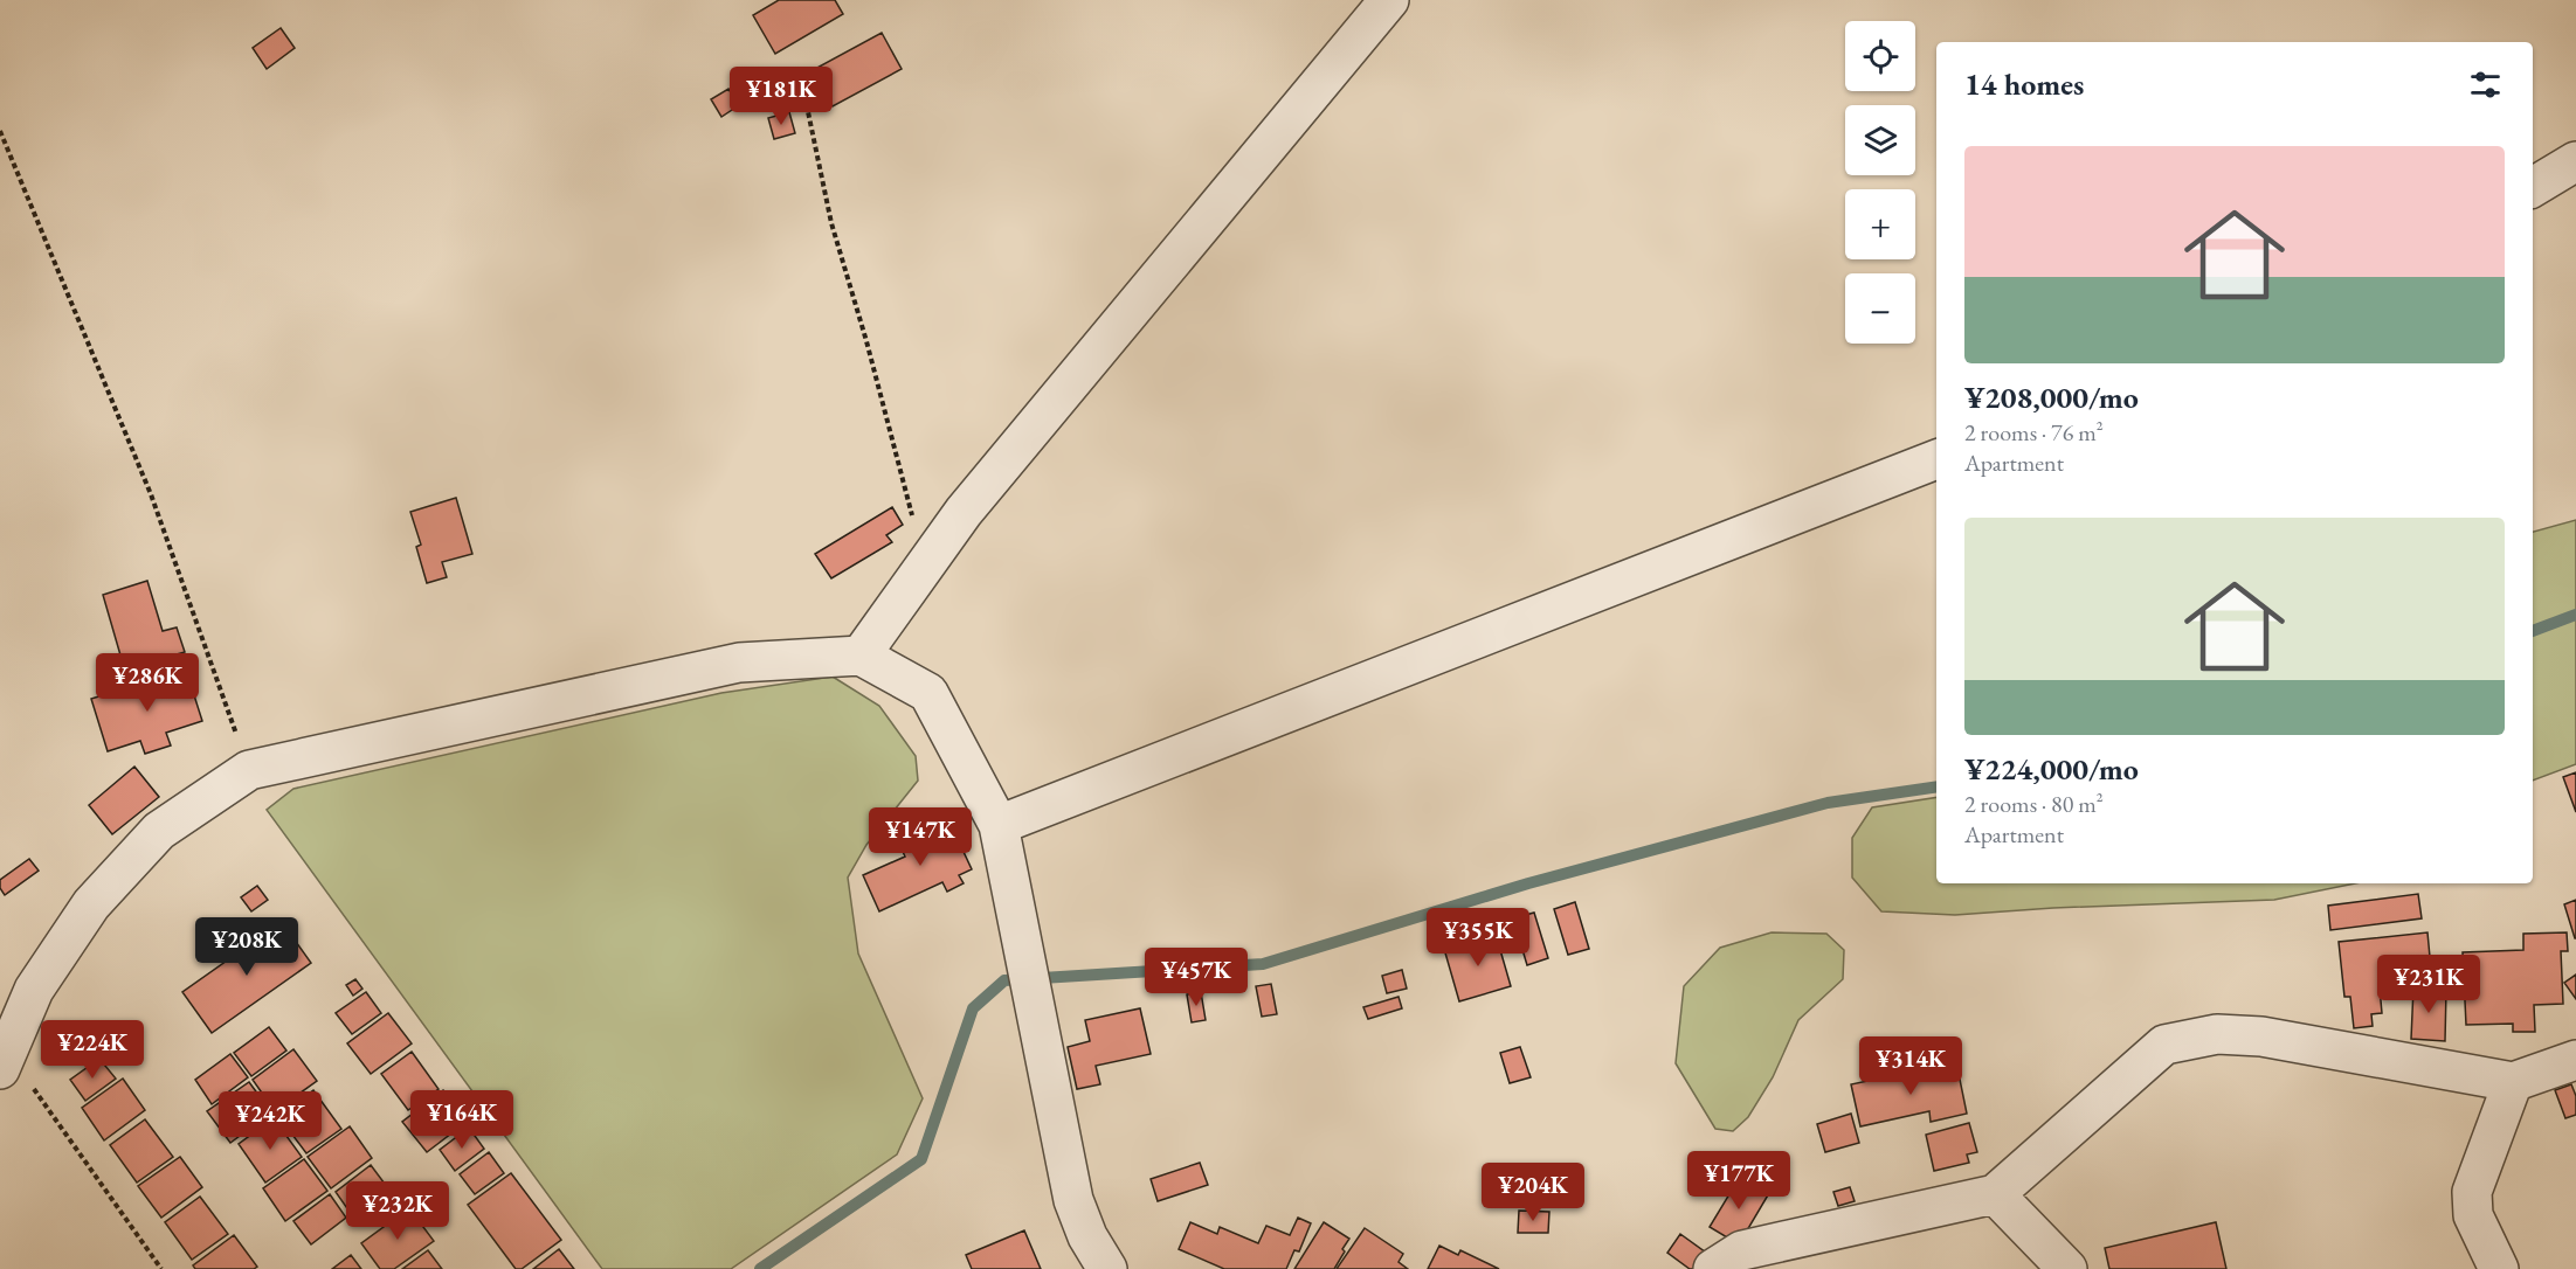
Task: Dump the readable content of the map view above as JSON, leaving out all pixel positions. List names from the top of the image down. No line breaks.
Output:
{"page":{"map_buttons":["+","−"],"heading":"14 homes","price":["¥181K","¥286K","¥147K","¥355K","¥208K","¥457K","¥231K","¥224K","¥314K","¥164K","¥242K","¥177K","¥204K","¥232K"],"list":[{"name":"¥208,000/mo","note":"2 rooms · 76 m² · Apartment"},{"name":"¥224,000/mo","note":"2 rooms · 80 m² · Apartment"}]}}
